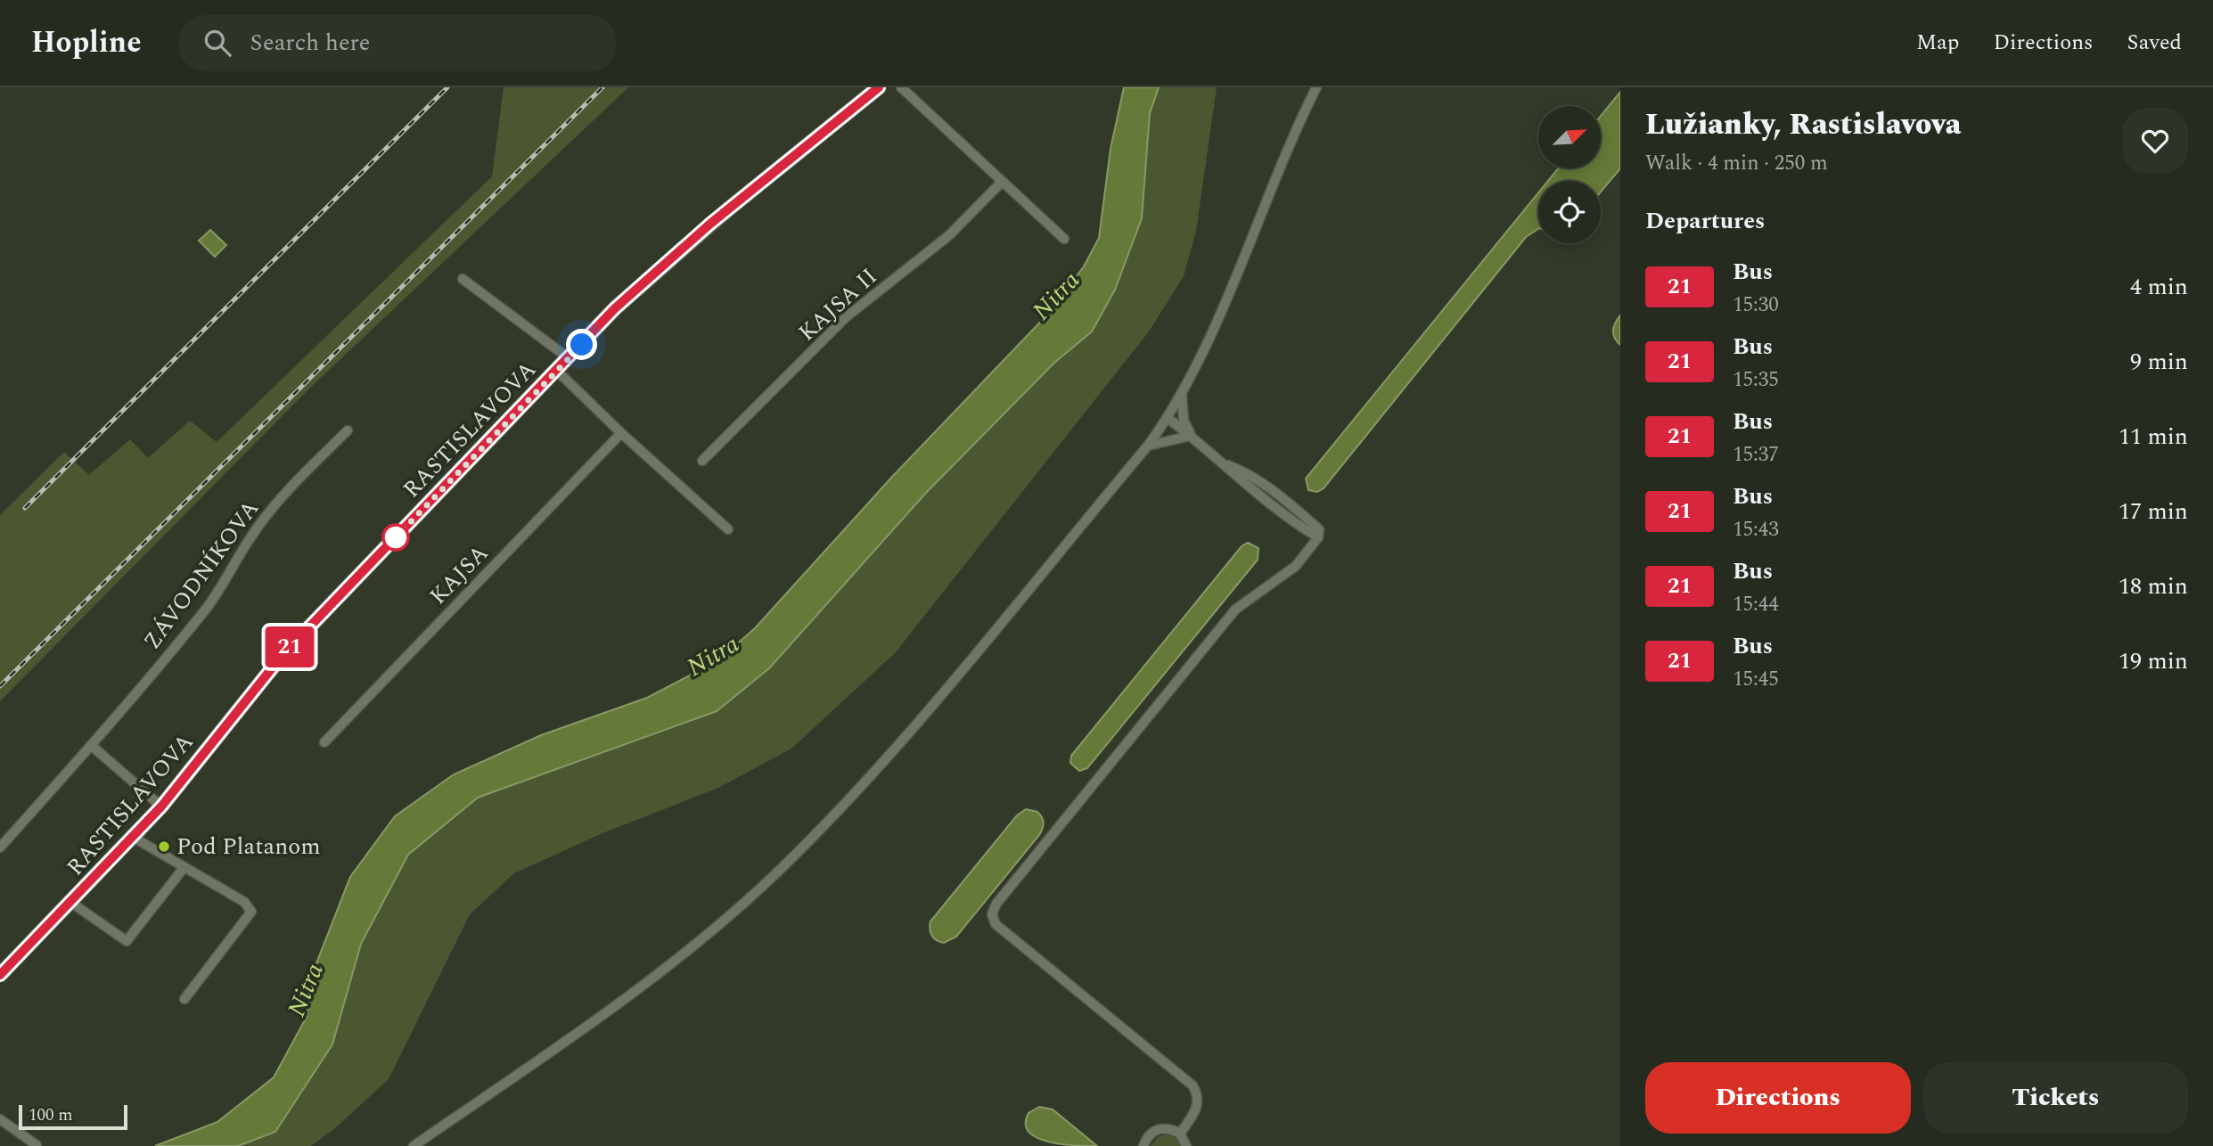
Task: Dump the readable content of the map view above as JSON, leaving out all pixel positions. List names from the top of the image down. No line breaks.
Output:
{"streets":{"street":["KAJSA II","RASTISLAVOVA","ZÁVODNÍKOVA","KAJSA"]},"water":["Nitra"],"places":["Pod Platanom"],"lines":["bus line 21"],"scale_bar":"100 m","north":"top right","page":{"header":"Hopline","search":"Search here","nav":["Map","Directions","Saved"],"on_map":"21","heading":[["Lužianky, Rastislavova","Walk · 4 min · 250 m"],"Departures"],"list":[{"mark":"21","name":"Bus","note":"15:30","value":"4 min"},{"mark":"21","name":"Bus","note":"15:35","value":"9 min"},{"mark":"21","name":"Bus","note":"15:37","value":"11 min"},{"mark":"21","name":"Bus","note":"15:43","value":"17 min"},{"mark":"21","name":"Bus","note":"15:44","value":"18 min"},{"mark":"21","name":"Bus","note":"15:45","value":"19 min"}],"buttons":["Directions","Tickets"],"scale":"100 m"}}
